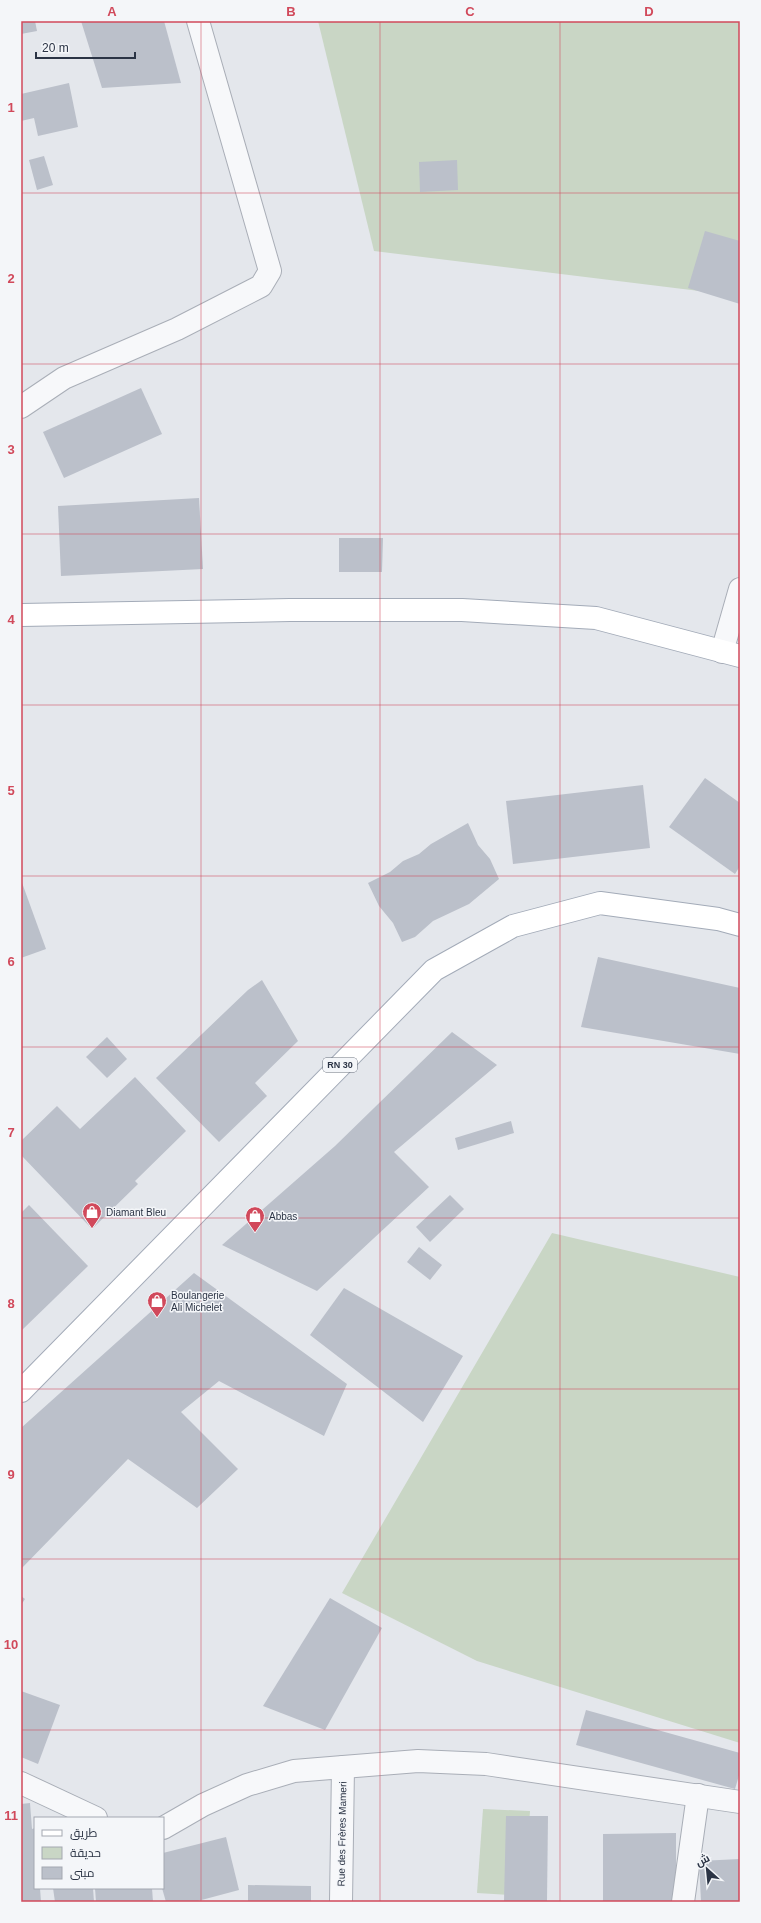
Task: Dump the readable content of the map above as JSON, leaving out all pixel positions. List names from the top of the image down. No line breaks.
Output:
{"streets":{"main road":["RN 30"],"street":["Rue des Frères Mameri"]},"places":{"shop":["Diamant Bleu","Abbas","Boulangerie Ali Michelet"]},"legend":["طريق","حديقة","مبنى"],"scale_bar":"20 m","north":"top left","grid":{"columns":["A","B","C","D"],"rows":["1","2","3","4","5","6","7","8","9","10","11"]}}
